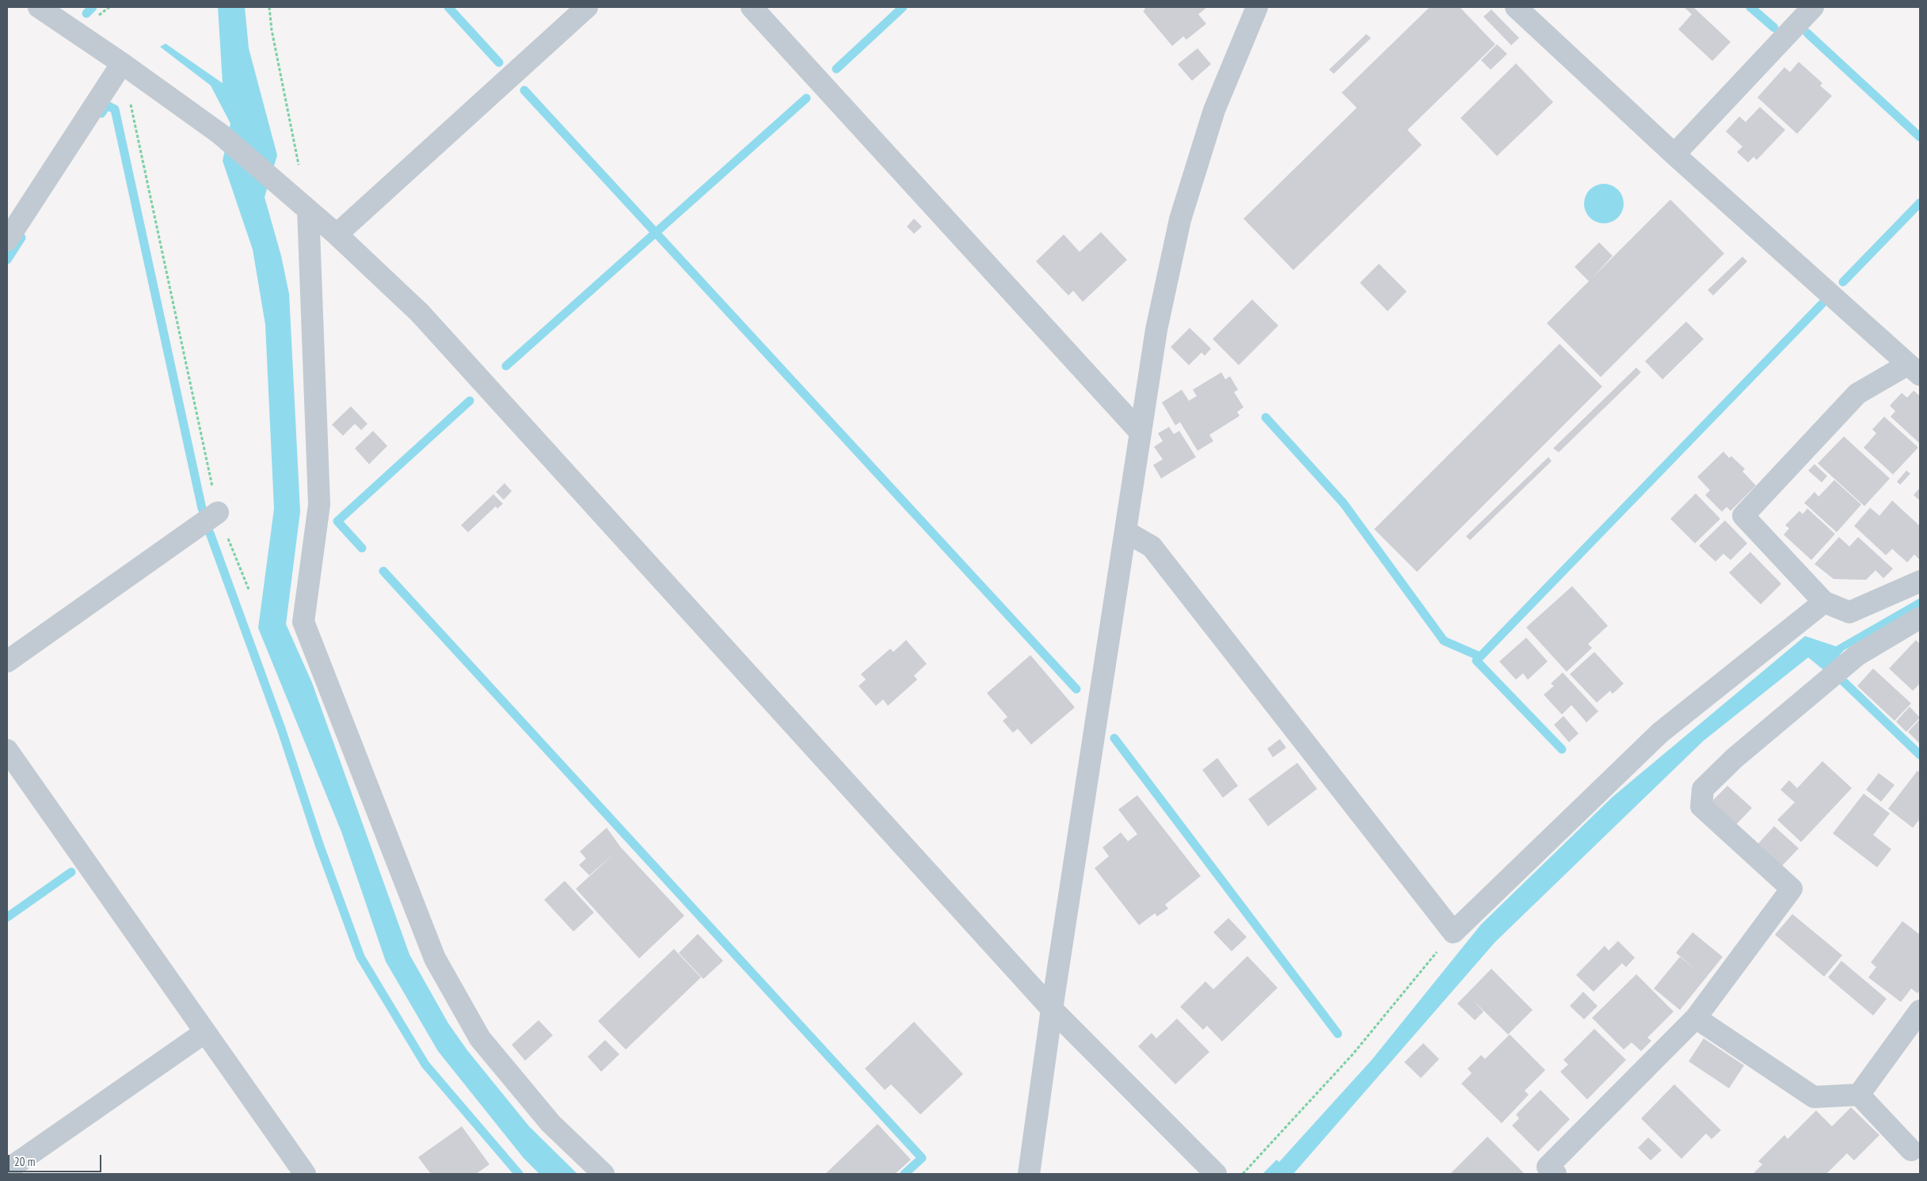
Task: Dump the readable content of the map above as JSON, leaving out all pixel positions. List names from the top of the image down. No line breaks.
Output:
{"scale_bar":"20 m"}
